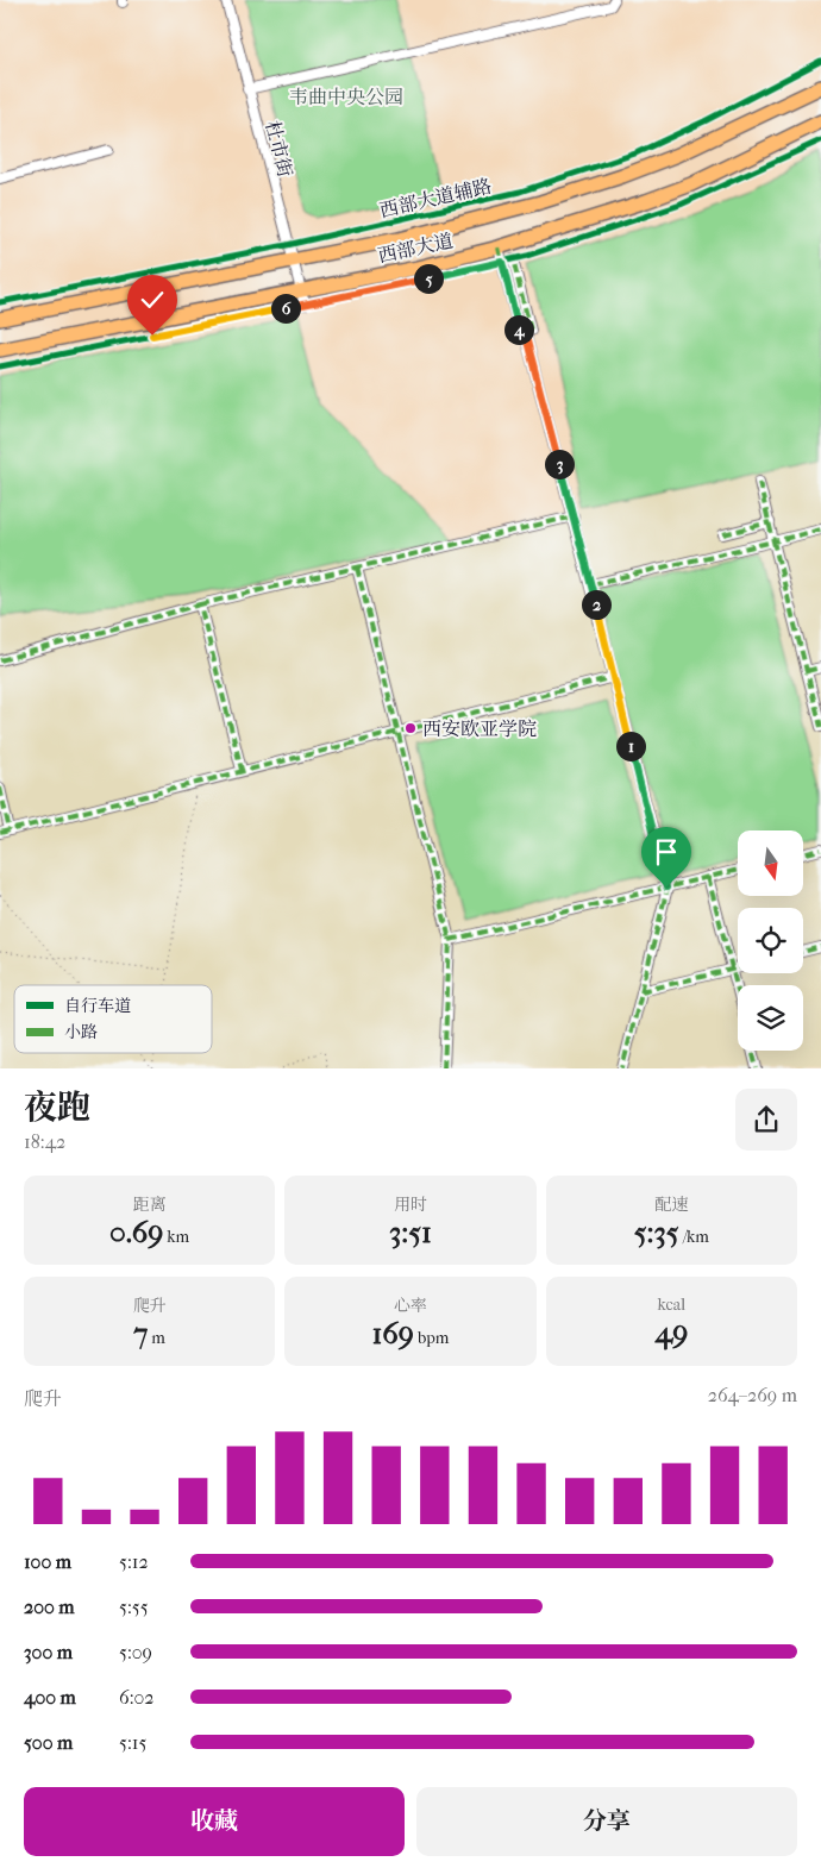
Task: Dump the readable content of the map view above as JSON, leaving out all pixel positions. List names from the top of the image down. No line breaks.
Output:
{"streets":{"main road":["西部大道"],"street":["杜市街"],"cycle path":["西部大道辅路"]},"crossings":[["杜市街","西部大道"]],"parks":["韦曲中央公园"],"places":["西安欧亚学院"],"legend":["自行车道","小路"],"north":"bottom","page":{"pins":["5","6","4","3","2","1"],"heading":["夜跑","18:42"],"stats":[["距离","0.69 km"],["用时","3:51"],["配速","5:35 /km"],["爬升","7 m"],["心率","169 bpm"],["kcal","49"]],"chart":["爬升","264–269 m"],"list":[{"name":"100 m","note":"5:12"},{"name":"200 m","note":"5:55"},{"name":"300 m","note":"5:09"},{"name":"400 m","note":"6:02"},{"name":"500 m","note":"5:15"}],"buttons":["收藏","分享"]}}
